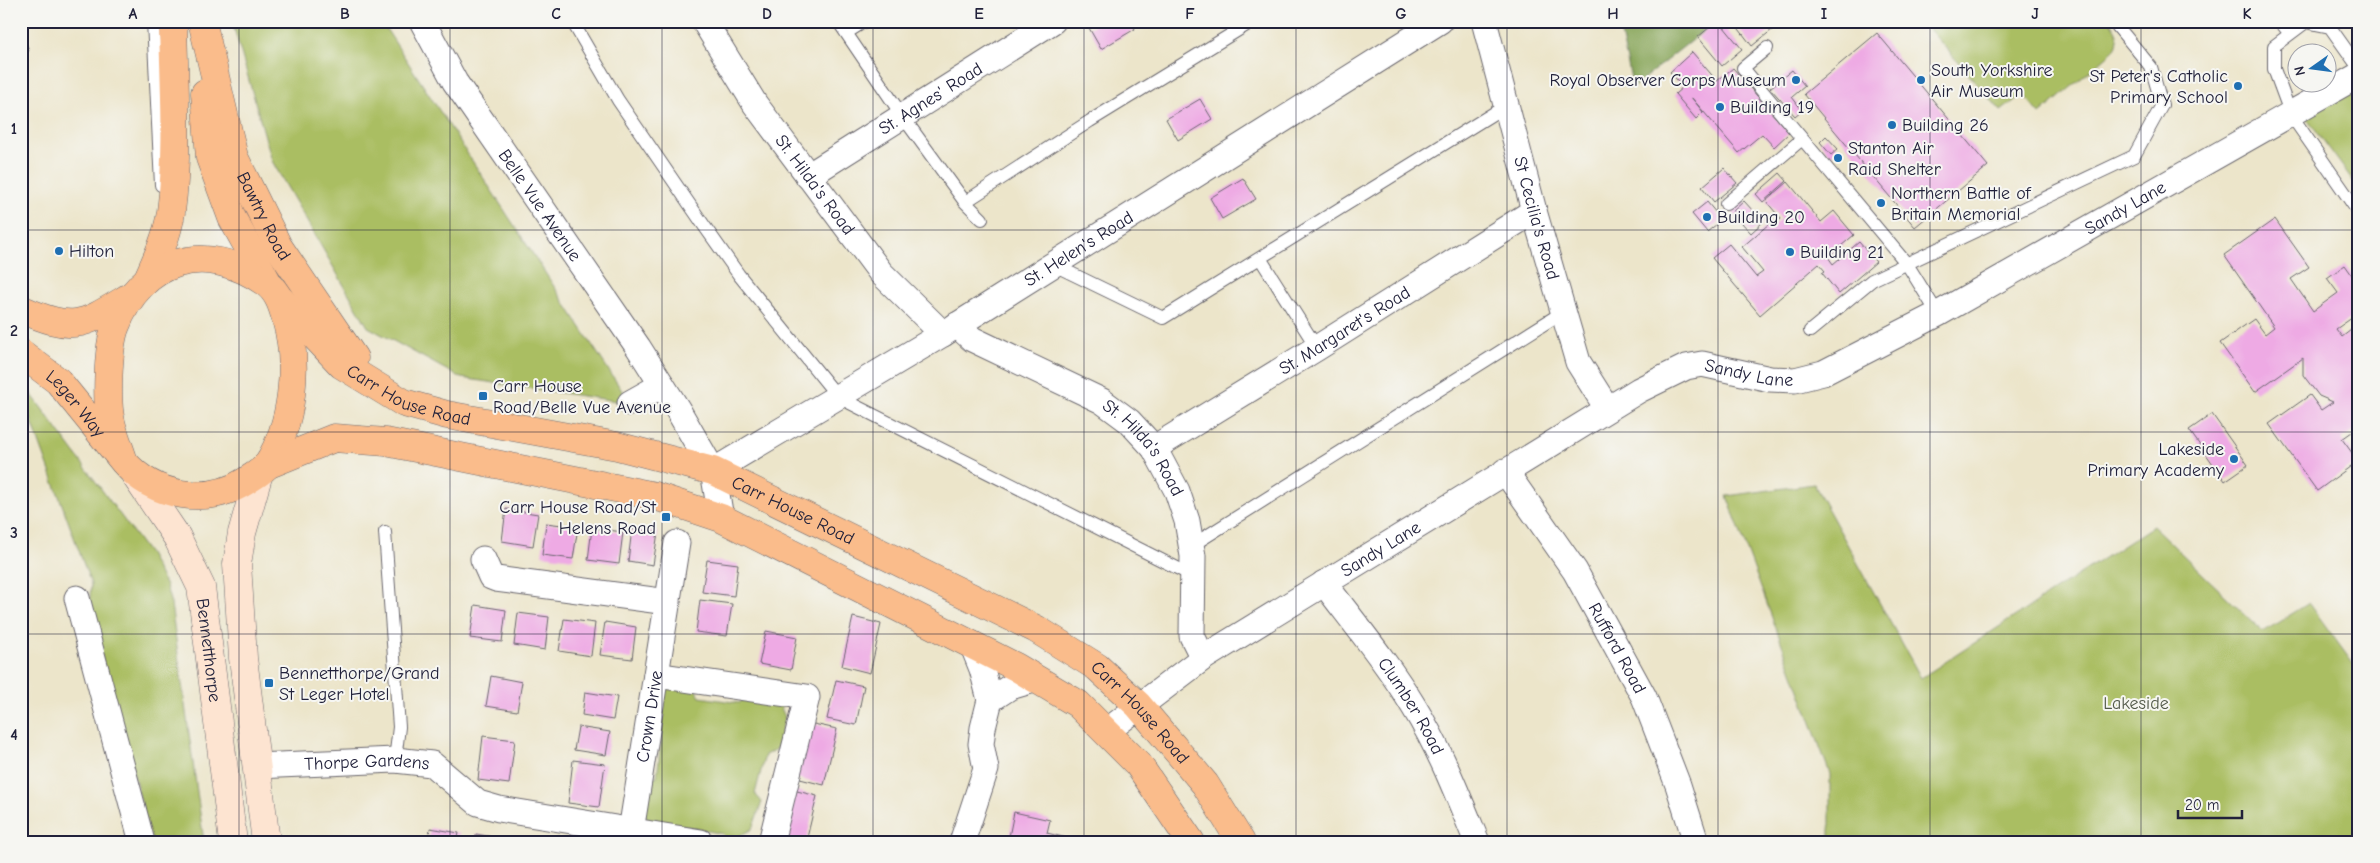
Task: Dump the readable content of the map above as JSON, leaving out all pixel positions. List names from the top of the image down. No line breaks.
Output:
{"streets":{"highway":["Bawtry Road","Carr House Road","Leger Way"],"street":["St. Agnes' Road","St. Hilda's Road","Belle Vue Avenue","Sandy Lane","St Cecilia's Road","St. Helen's Road","St. Margaret's Road","Rufford Road","Bennetthorpe","Clumber Road","Crown Drive","Thorpe Gardens"]},"crossings":[["St. Agnes' Road","St. Hilda's Road"],["St. Hilda's Road","Sandy Lane"],["St. Hilda's Road","St. Helen's Road"],["St. Hilda's Road","St. Margaret's Road"],["Belle Vue Avenue","St. Helen's Road"],["Belle Vue Avenue","Carr House Road"],["Sandy Lane","St Cecilia's Road"],["Sandy Lane","Carr House Road"],["Sandy Lane","Rufford Road"],["Sandy Lane","Clumber Road"],["Bawtry Road","Carr House Road"],["St Cecilia's Road","St. Margaret's Road"],["St. Helen's Road","Carr House Road"],["Carr House Road","Leger Way"],["Carr House Road","Bennetthorpe"],["Leger Way","Bennetthorpe"],["Bennetthorpe","Thorpe Gardens"],["Crown Drive","Thorpe Gardens"]],"parks":["Lakeside"],"places":{"other":["Royal Observer Corps Museum","South Yorkshire Air Museum","St Peter's Catholic Primary School","Building 19","Building 26","Stanton Air Raid Shelter","Northern Battle of Britain Memorial","Building 20","Hilton","Building 21","Lakeside Primary Academy"],"transit":["Carr House Road/Belle Vue Avenue","Carr House Road/St Helens Road","Bennetthorpe/Grand St Leger Hotel"]},"scale_bar":"20 m","north":"left","grid":{"columns":["A","B","C","D","E","F","G","H","I","J","K"],"rows":["1","2","3","4"]}}
